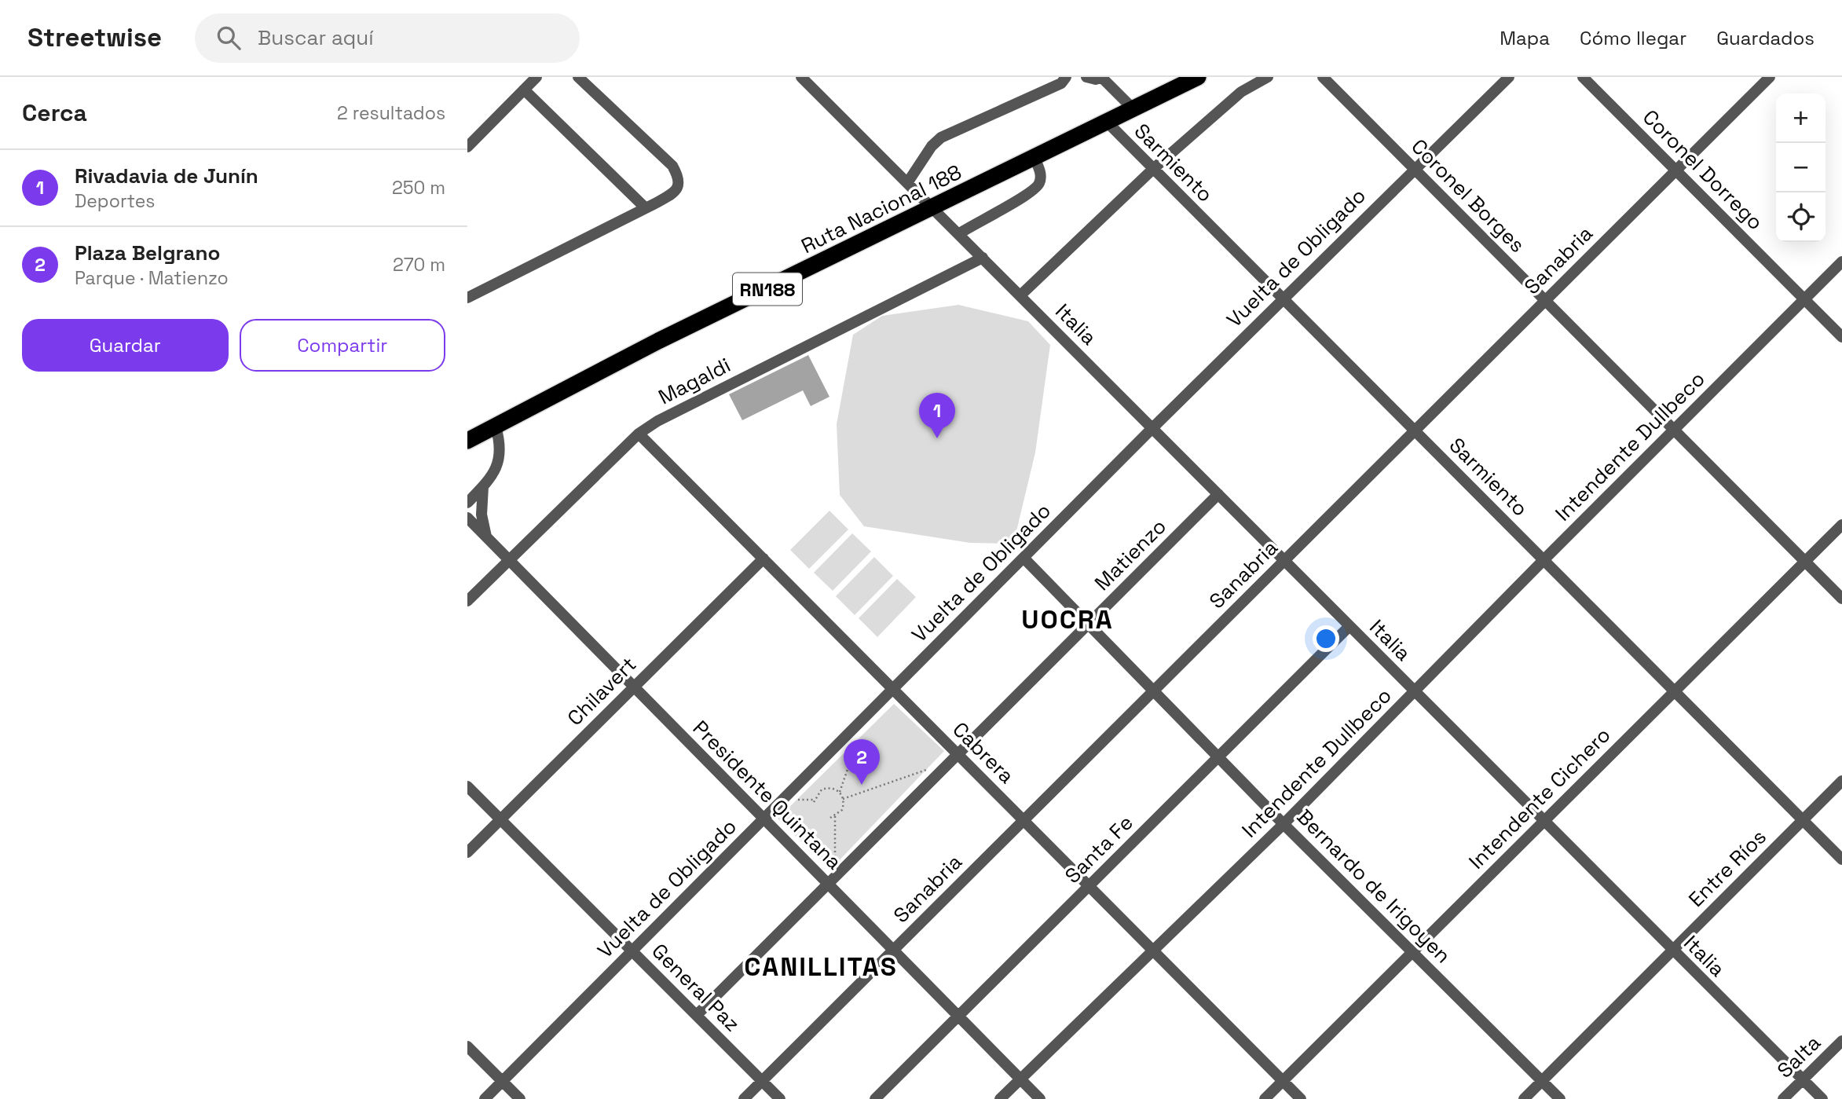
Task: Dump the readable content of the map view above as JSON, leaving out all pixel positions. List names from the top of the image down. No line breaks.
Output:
{"streets":{"highway":["Ruta Nacional 188","RN188"],"street":["Sarmiento","Coronel Dorrego","Coronel Borges","Vuelta de Obligado","Sanabria","Italia","Magaldi","Intendente Dullbeco","Matienzo","Chilavert","Cabrera","Presidente Quintana","Intendente Cichero","Santa Fe","Entre Ríos","Bernardo de Irigoyen","General Paz","Salta"]},"crossings":[["Sarmiento","Ruta Nacional 188"],["Sarmiento","Vuelta de Obligado"],["Sarmiento","Sanabria"],["Sarmiento","Intendente Dullbeco"],["Sarmiento","Intendente Cichero"],["Sarmiento","Entre Ríos"],["Coronel Dorrego","Sanabria"],["Coronel Dorrego","Intendente Dullbeco"],["Coronel Borges","Vuelta de Obligado"],["Coronel Borges","Sanabria"],["Coronel Borges","Intendente Dullbeco"],["Coronel Borges","Intendente Cichero"],["Ruta Nacional 188","Italia"],["Vuelta de Obligado","Italia"],["Vuelta de Obligado","Cabrera"],["Vuelta de Obligado","Presidente Quintana"],["Vuelta de Obligado","Bernardo de Irigoyen"],["Vuelta de Obligado","General Paz"],["Sanabria","Italia"],["Sanabria","Cabrera"],["Sanabria","Presidente Quintana"],["Sanabria","Bernardo de Irigoyen"],["Sanabria","General Paz"],["Italia","Magaldi"],["Italia","Intendente Dullbeco"],["Italia","Matienzo"],["Italia","Intendente Cichero"],["Italia","Santa Fe"],["Italia","Entre Ríos"],["Italia","Salta"],["Magaldi","Cabrera"],["Magaldi","Presidente Quintana"],["Intendente Dullbeco","Cabrera"],["Intendente Dullbeco","Presidente Quintana"],["Intendente Dullbeco","Bernardo de Irigoyen"],["Matienzo","Cabrera"],["Matienzo","Presidente Quintana"],["Matienzo","Bernardo de Irigoyen"],["Matienzo","General Paz"],["Chilavert","Cabrera"],["Chilavert","Presidente Quintana"],["Chilavert","General Paz"],["Cabrera","Intendente Cichero"],["Cabrera","Santa Fe"],["Presidente Quintana","Santa Fe"],["Intendente Cichero","Bernardo de Irigoyen"],["Santa Fe","Bernardo de Irigoyen"],["Entre Ríos","Bernardo de Irigoyen"]],"districts":["UOCRA","CANILLITAS"],"page":{"header":"Streetwise","search":"Buscar aquí","nav":["Mapa","Cómo llegar","Guardados"],"heading":["Cerca","2 resultados"],"map_buttons":["+","−"],"list":[{"mark":"1","name":"Rivadavia de Junín","note":"Deportes","value":"250 m"},{"mark":"2","name":"Plaza Belgrano","note":"Parque · Matienzo","value":"270 m"}],"buttons":["Guardar","Compartir"],"pins":["1","2"]}}
